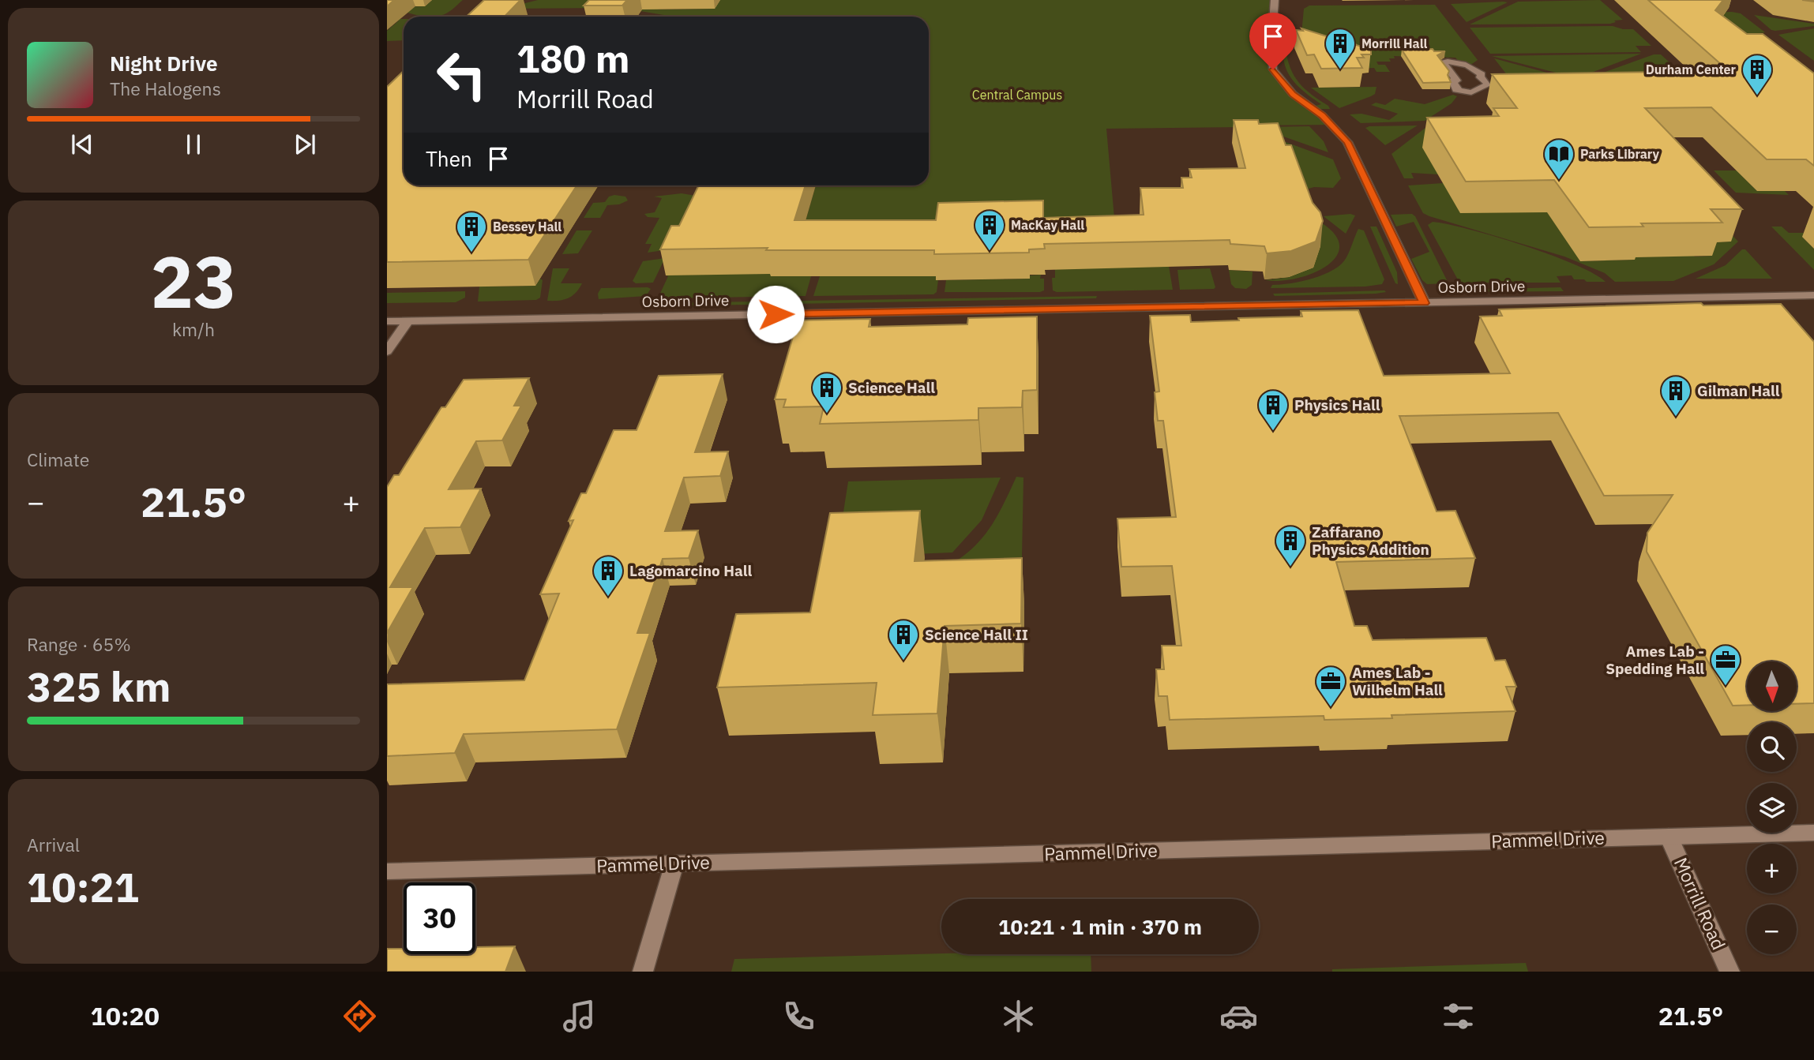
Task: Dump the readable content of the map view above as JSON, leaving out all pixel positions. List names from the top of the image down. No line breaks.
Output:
{"streets":{"street":["Osborn Drive","Pammel Drive","Morrill Road"]},"crossings":[["Pammel Drive","Morrill Road"]],"parks":["Central Campus"],"places":{"building":["Morrill Hall","Durham Center","MacKay Hall","Bessey Hall","Science Hall","Gilman Hall","Physics Hall","Zaffarano Physics Addition","Lagomarcino Hall","Science Hall II"],"library":["Parks Library"],"office":["Ames Lab - Spedding Hall","Ames Lab - Wilhelm Hall"]},"north":"bottom","page":{"turn":["180 m","Morrill Road"],"song":["Night Drive","The Halogens"],"then":"Then","tile":[["23","km/h"],"Climate",["Range · 65%","325 km"],["Arrival","10:21"]],"heat":["−","21.5°","+"],"map_buttons":["+","−"],"limit":"30","trip":"10:21 · 1 min · 370 m","tabs":["10:20","21.5°"]}}
